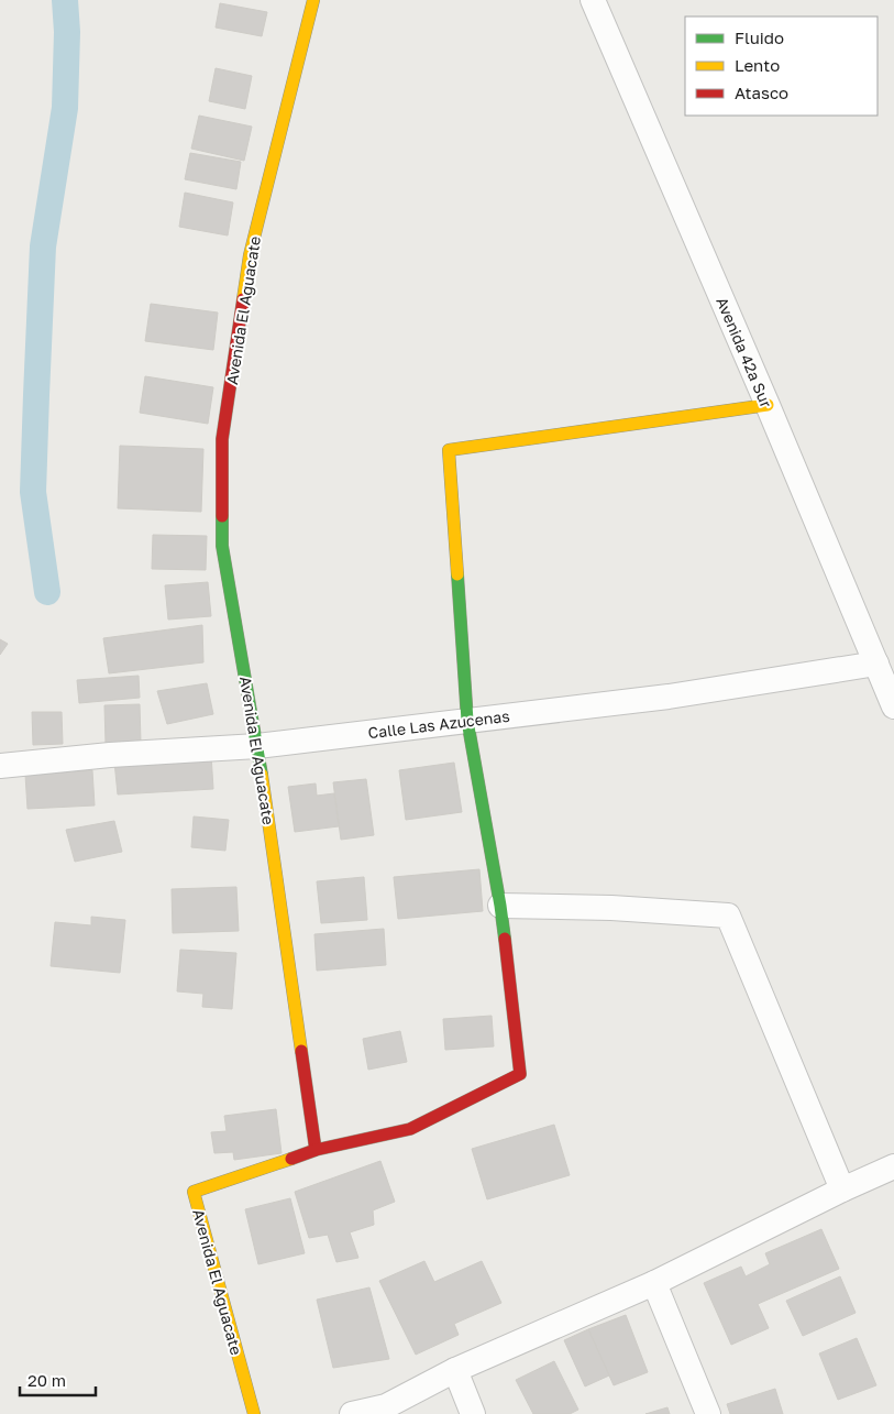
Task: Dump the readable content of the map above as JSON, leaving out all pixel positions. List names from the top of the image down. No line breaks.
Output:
{"streets":{"street":["Avenida El Aguacate","Avenida 42a Sur","Calle Las Azucenas"]},"crossings":[["Avenida El Aguacate","Calle Las Azucenas"],["Avenida 42a Sur","Calle Las Azucenas"]],"legend":["Fluido","Lento","Atasco"],"scale_bar":"20 m"}
